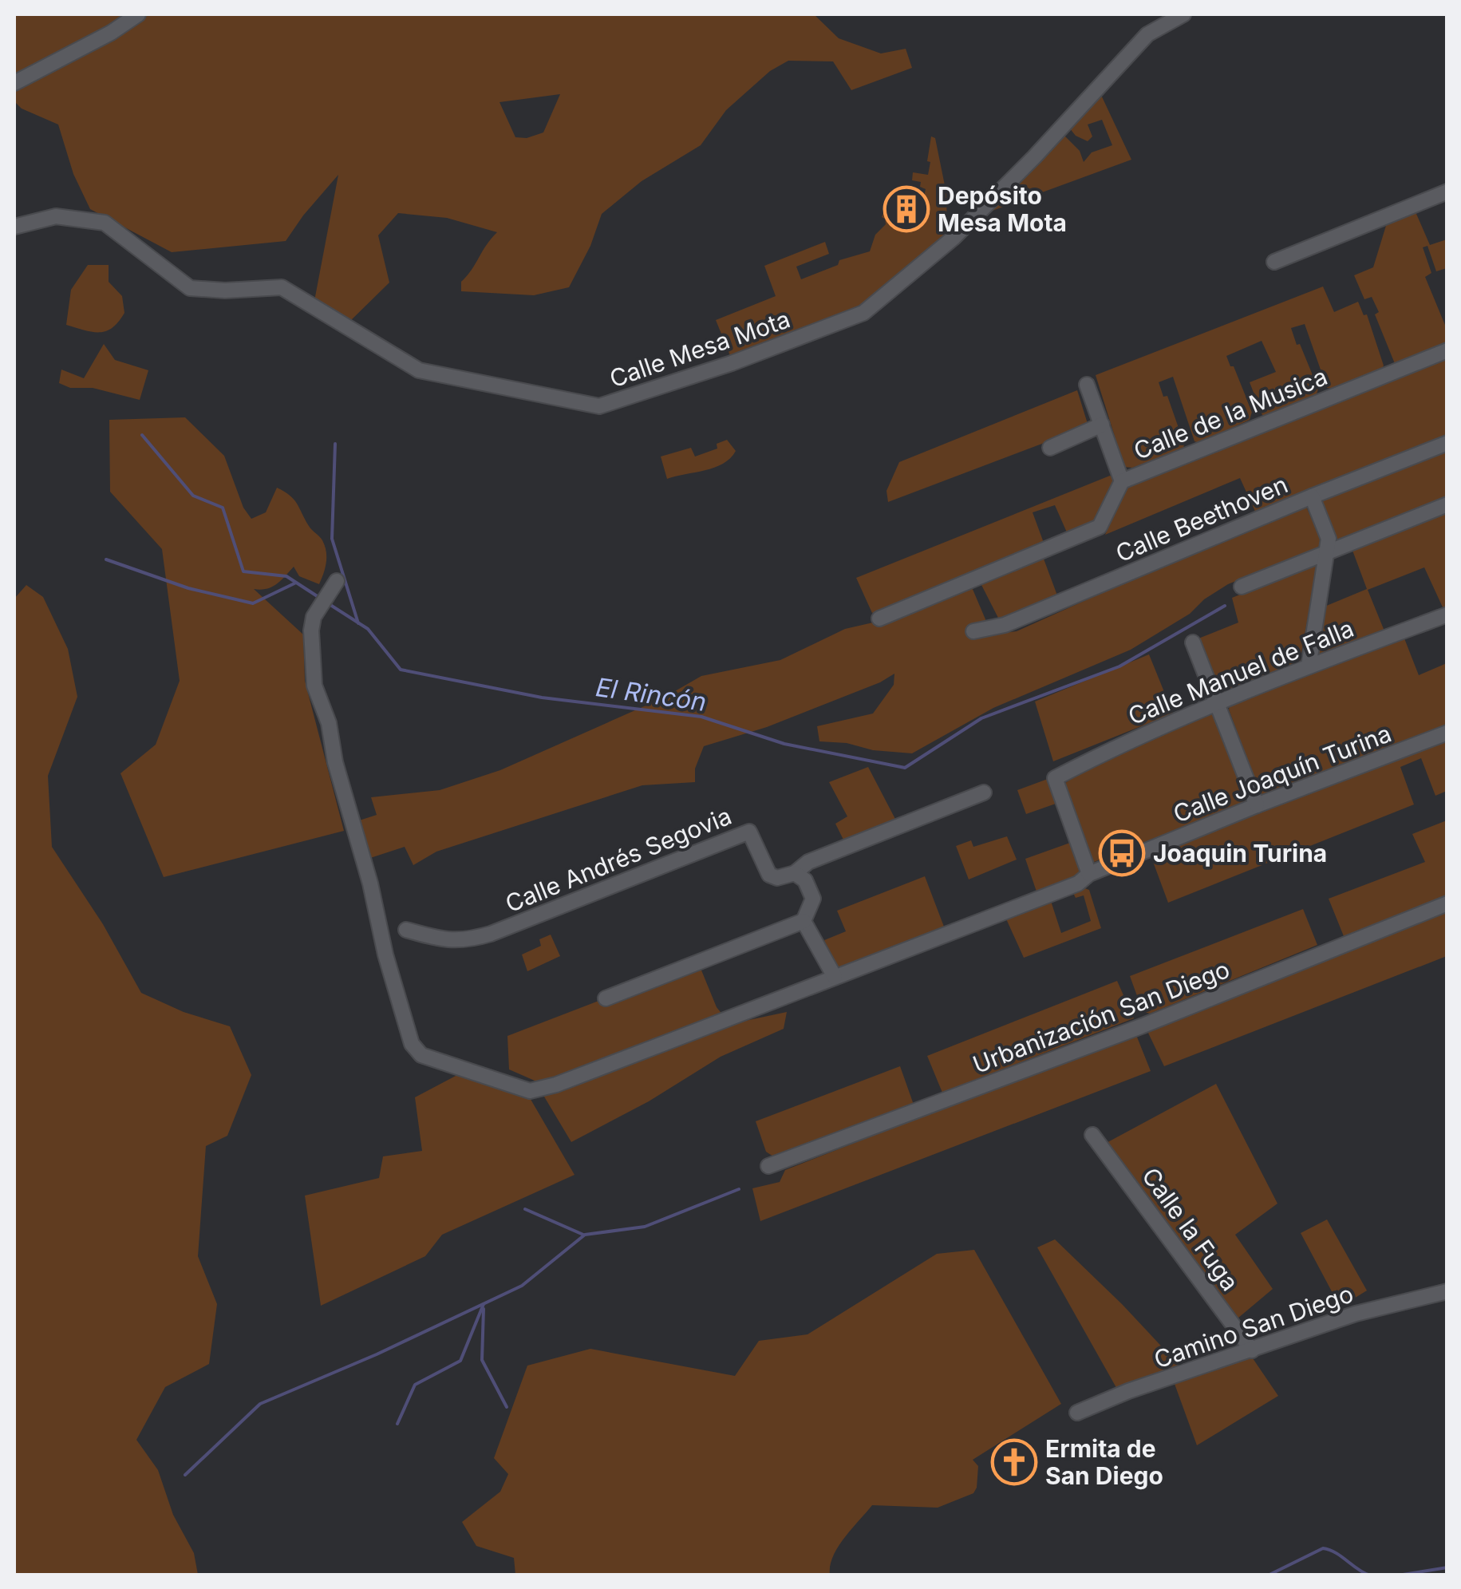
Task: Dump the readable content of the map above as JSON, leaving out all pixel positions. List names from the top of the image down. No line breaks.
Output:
{"streets":{"street":["Calle Mesa Mota","Calle de la Musica","Calle Beethoven","Calle Manuel de Falla","Calle Joaquín Turina","Calle Andrés Segovia","Urbanización San Diego","Calle la Fuga","Camino San Diego"]},"crossings":[["Calle Manuel de Falla","Calle Joaquín Turina"],["Calle la Fuga","Camino San Diego"]],"water":["El Rincón"],"places":{"building":["Depósito Mesa Mota"],"bus stop":["Joaquin Turina"],"church":["Ermita de San Diego"]}}
